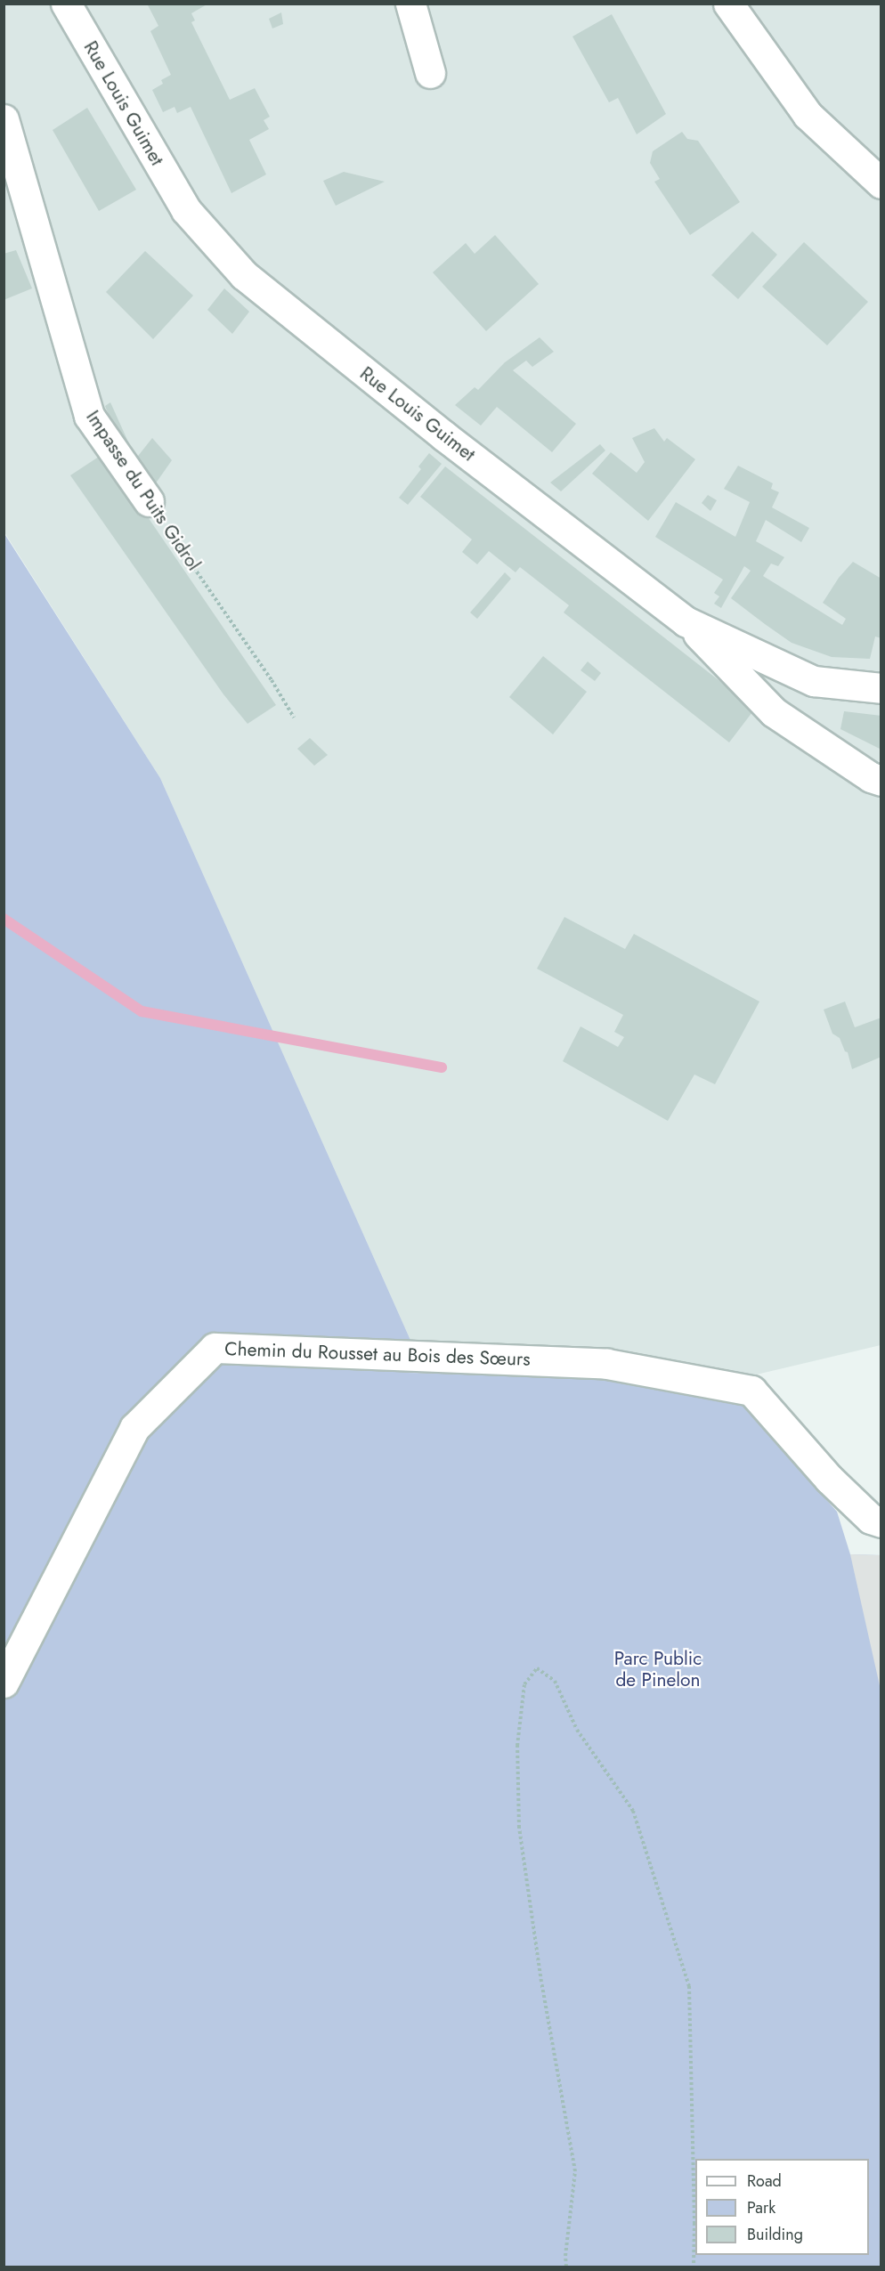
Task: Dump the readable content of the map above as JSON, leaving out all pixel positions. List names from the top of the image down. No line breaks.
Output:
{"streets":{"street":["Rue Louis Guimet","Impasse du Puits Gidrol","Chemin du Rousset au Bois des Sœurs"]},"parks":["Parc Public de Pinelon"],"legend":["Road","Park","Building"]}
